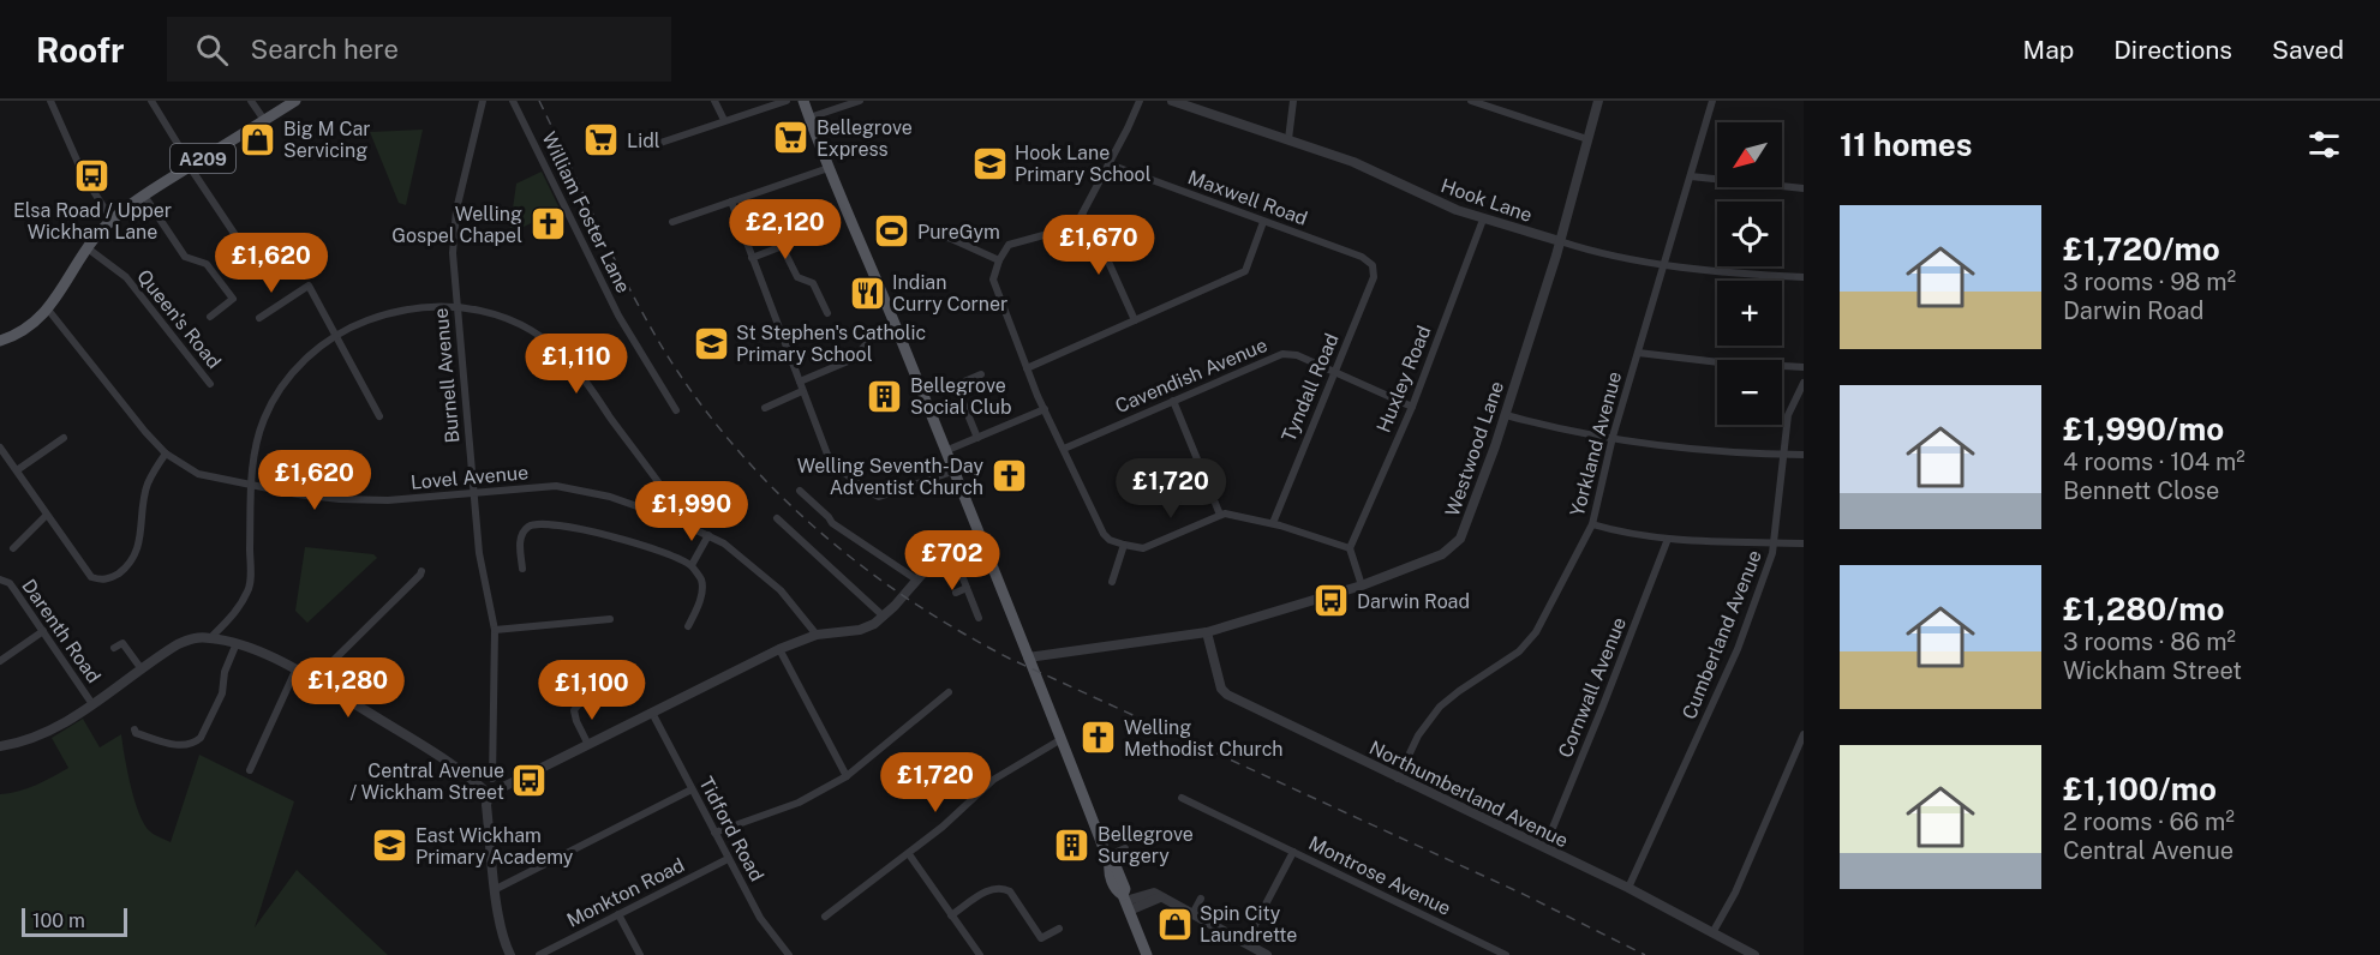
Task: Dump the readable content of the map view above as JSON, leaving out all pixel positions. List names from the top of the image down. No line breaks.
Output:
{"streets":{"main road":["A209"],"street":["Maxwell Road","Hook Lane","William Foster Lane","Queen's Road","Burnell Avenue","Cavendish Avenue","Huxley Road","Tyndall Road","Yorkland Avenue","Westwood Lane","Lovel Avenue","Darenth Road","Cumberland Avenue","Cornwall Avenue","Northumberland Avenue","Tidford Road","Montrose Avenue","Monkton Road"]},"crossings":[["A209","Queen's Road"],["A209","Lovel Avenue"],["Maxwell Road","Tyndall Road"],["Hook Lane","Huxley Road"],["Hook Lane","Yorkland Avenue"],["Hook Lane","Westwood Lane"],["Burnell Avenue","Lovel Avenue"],["Cavendish Avenue","Huxley Road"],["Cavendish Avenue","Tyndall Road"],["Yorkland Avenue","Northumberland Avenue"],["Westwood Lane","Northumberland Avenue"],["Cumberland Avenue","Northumberland Avenue"],["Cornwall Avenue","Northumberland Avenue"],["Tidford Road","Monkton Road"]],"places":{"supermarket":["Bellegrove Express","Lidl"],"shop":["Big M Car Servicing","Spin City Laundrette"],"school or university":["Hook Lane Primary School","St Stephen's Catholic Primary School","East Wickham Primary Academy"],"bus stop":["Elsa Road / Upper Wickham Lane","Darwin Road","Central Avenue / Wickham Street"],"church":["Welling Gospel Chapel","Welling Seventh-Day Adventist Church","Welling Methodist Church"],"sports":["PureGym"],"restaurant":["Indian Curry Corner"],"building":["Bellegrove Social Club","Bellegrove Surgery"]},"scale_bar":"100 m","north":"bottom left","page":{"header":"Roofr","search":"Search here","nav":["Map","Directions","Saved"],"heading":"11 homes","map_buttons":["+","−"],"list":[{"name":"£1,720/mo","note":"3 rooms · 98 m² · Darwin Road"},{"name":"£1,990/mo","note":"4 rooms · 104 m² · Bennett Close"},{"name":"£1,280/mo","note":"3 rooms · 86 m² · Wickham Street"},{"name":"£1,100/mo","note":"2 rooms · 66 m² · Central Avenue"}],"price":["£2,120","£1,670","£1,620","£1,110","£1,620","£1,720","£1,990","£702","£1,280","£1,100","£1,720"],"scale":"100 m"}}
